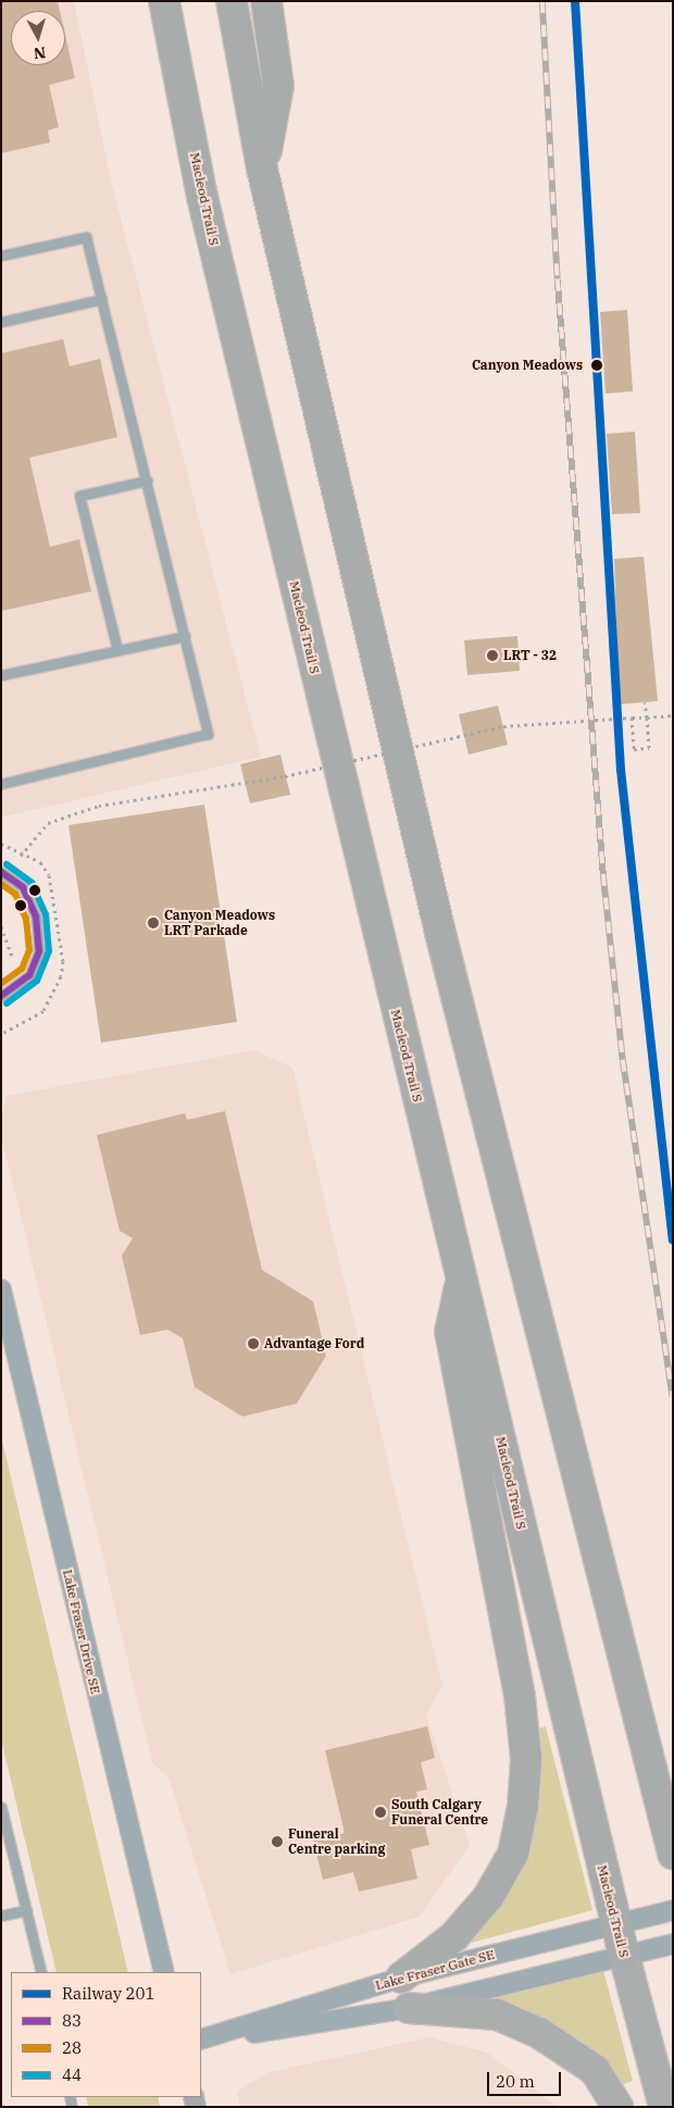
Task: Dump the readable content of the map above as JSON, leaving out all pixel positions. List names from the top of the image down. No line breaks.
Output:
{"streets":{"highway":["Macleod Trail S"],"street":["Lake Fraser Drive SE","Lake Fraser Gate SE"]},"crossings":[["Macleod Trail S","Lake Fraser Gate SE"]],"places":["Canyon Meadows","LRT - 32","Canyon Meadows LRT Parkade","Advantage Ford","South Calgary Funeral Centre","Funeral Centre parking"],"lines":["rail line 201","transit line 44","transit line 83","transit line 28"],"legend":["Railway 201","83","28","44"],"scale_bar":"20 m","north":"bottom"}
